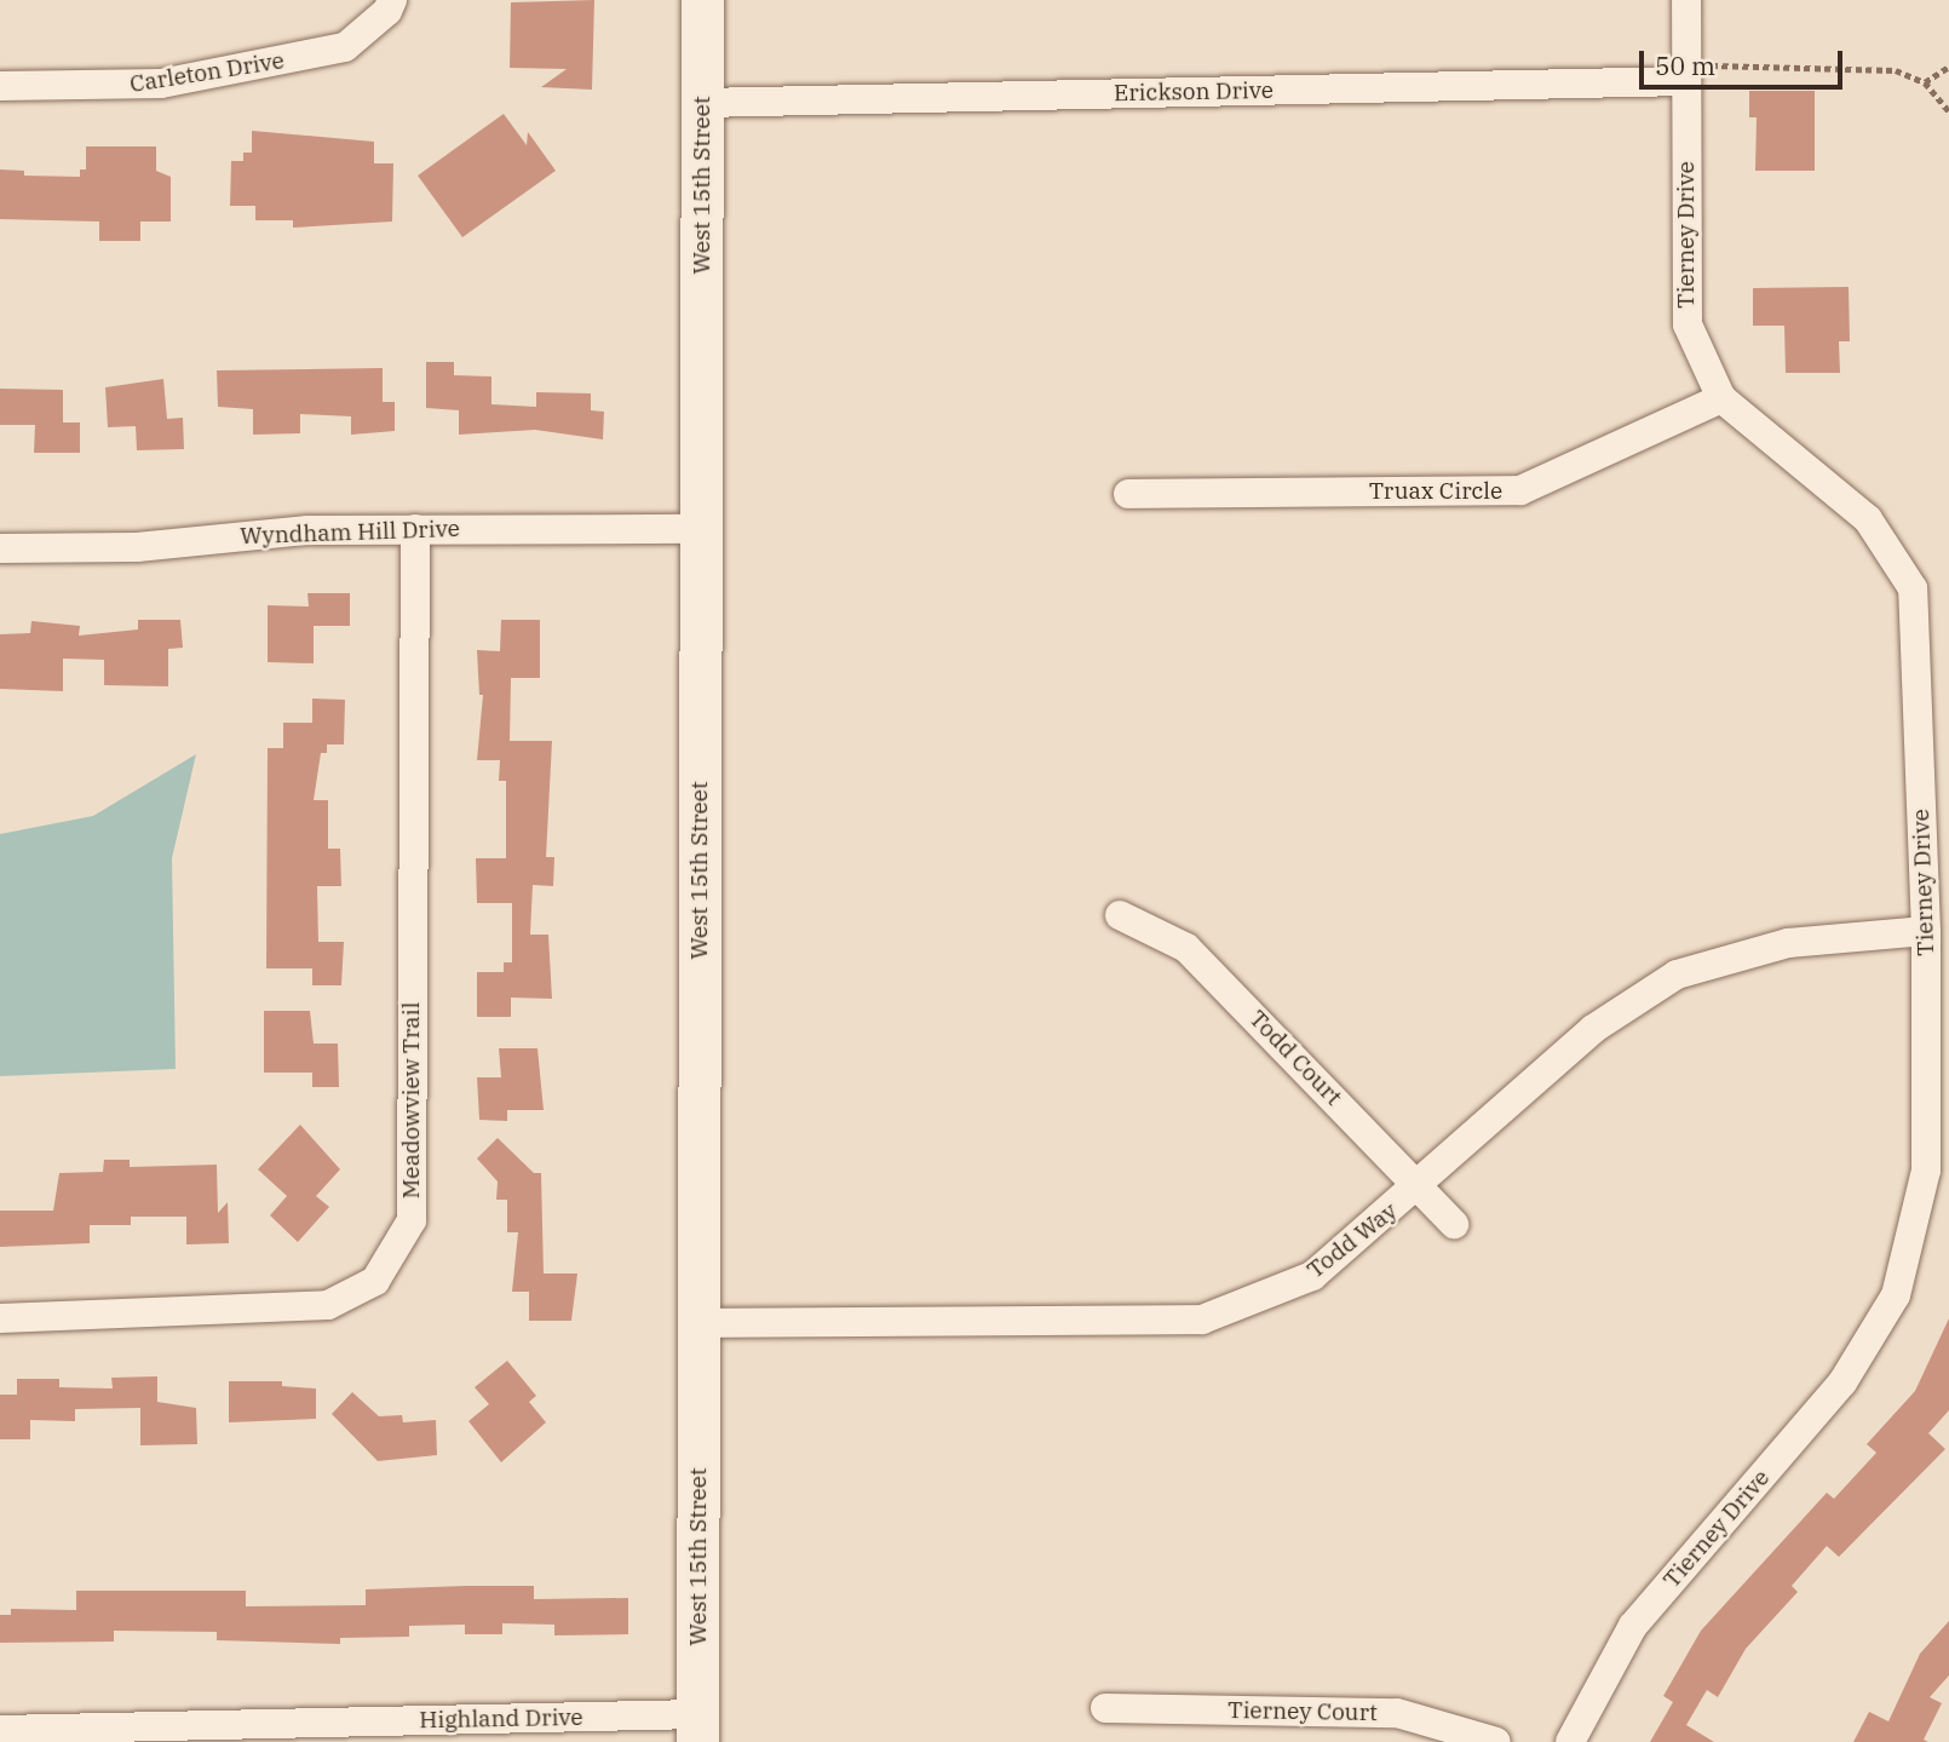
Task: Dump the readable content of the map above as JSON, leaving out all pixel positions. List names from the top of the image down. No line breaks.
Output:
{"streets":{"street":["Carleton Drive","Erickson Drive","West 15th Street","Tierney Drive","Truax Circle","Wyndham Hill Drive","Todd Court","Meadowview Trail","Todd Way","Tierney Court","Highland Drive"]},"crossings":[["Erickson Drive","West 15th Street"],["Erickson Drive","Tierney Drive"],["West 15th Street","Wyndham Hill Drive"],["West 15th Street","Todd Way"],["West 15th Street","Highland Drive"],["Tierney Drive","Truax Circle"],["Tierney Drive","Todd Way"],["Wyndham Hill Drive","Meadowview Trail"],["Todd Court","Todd Way"]],"scale_bar":"50 m"}
